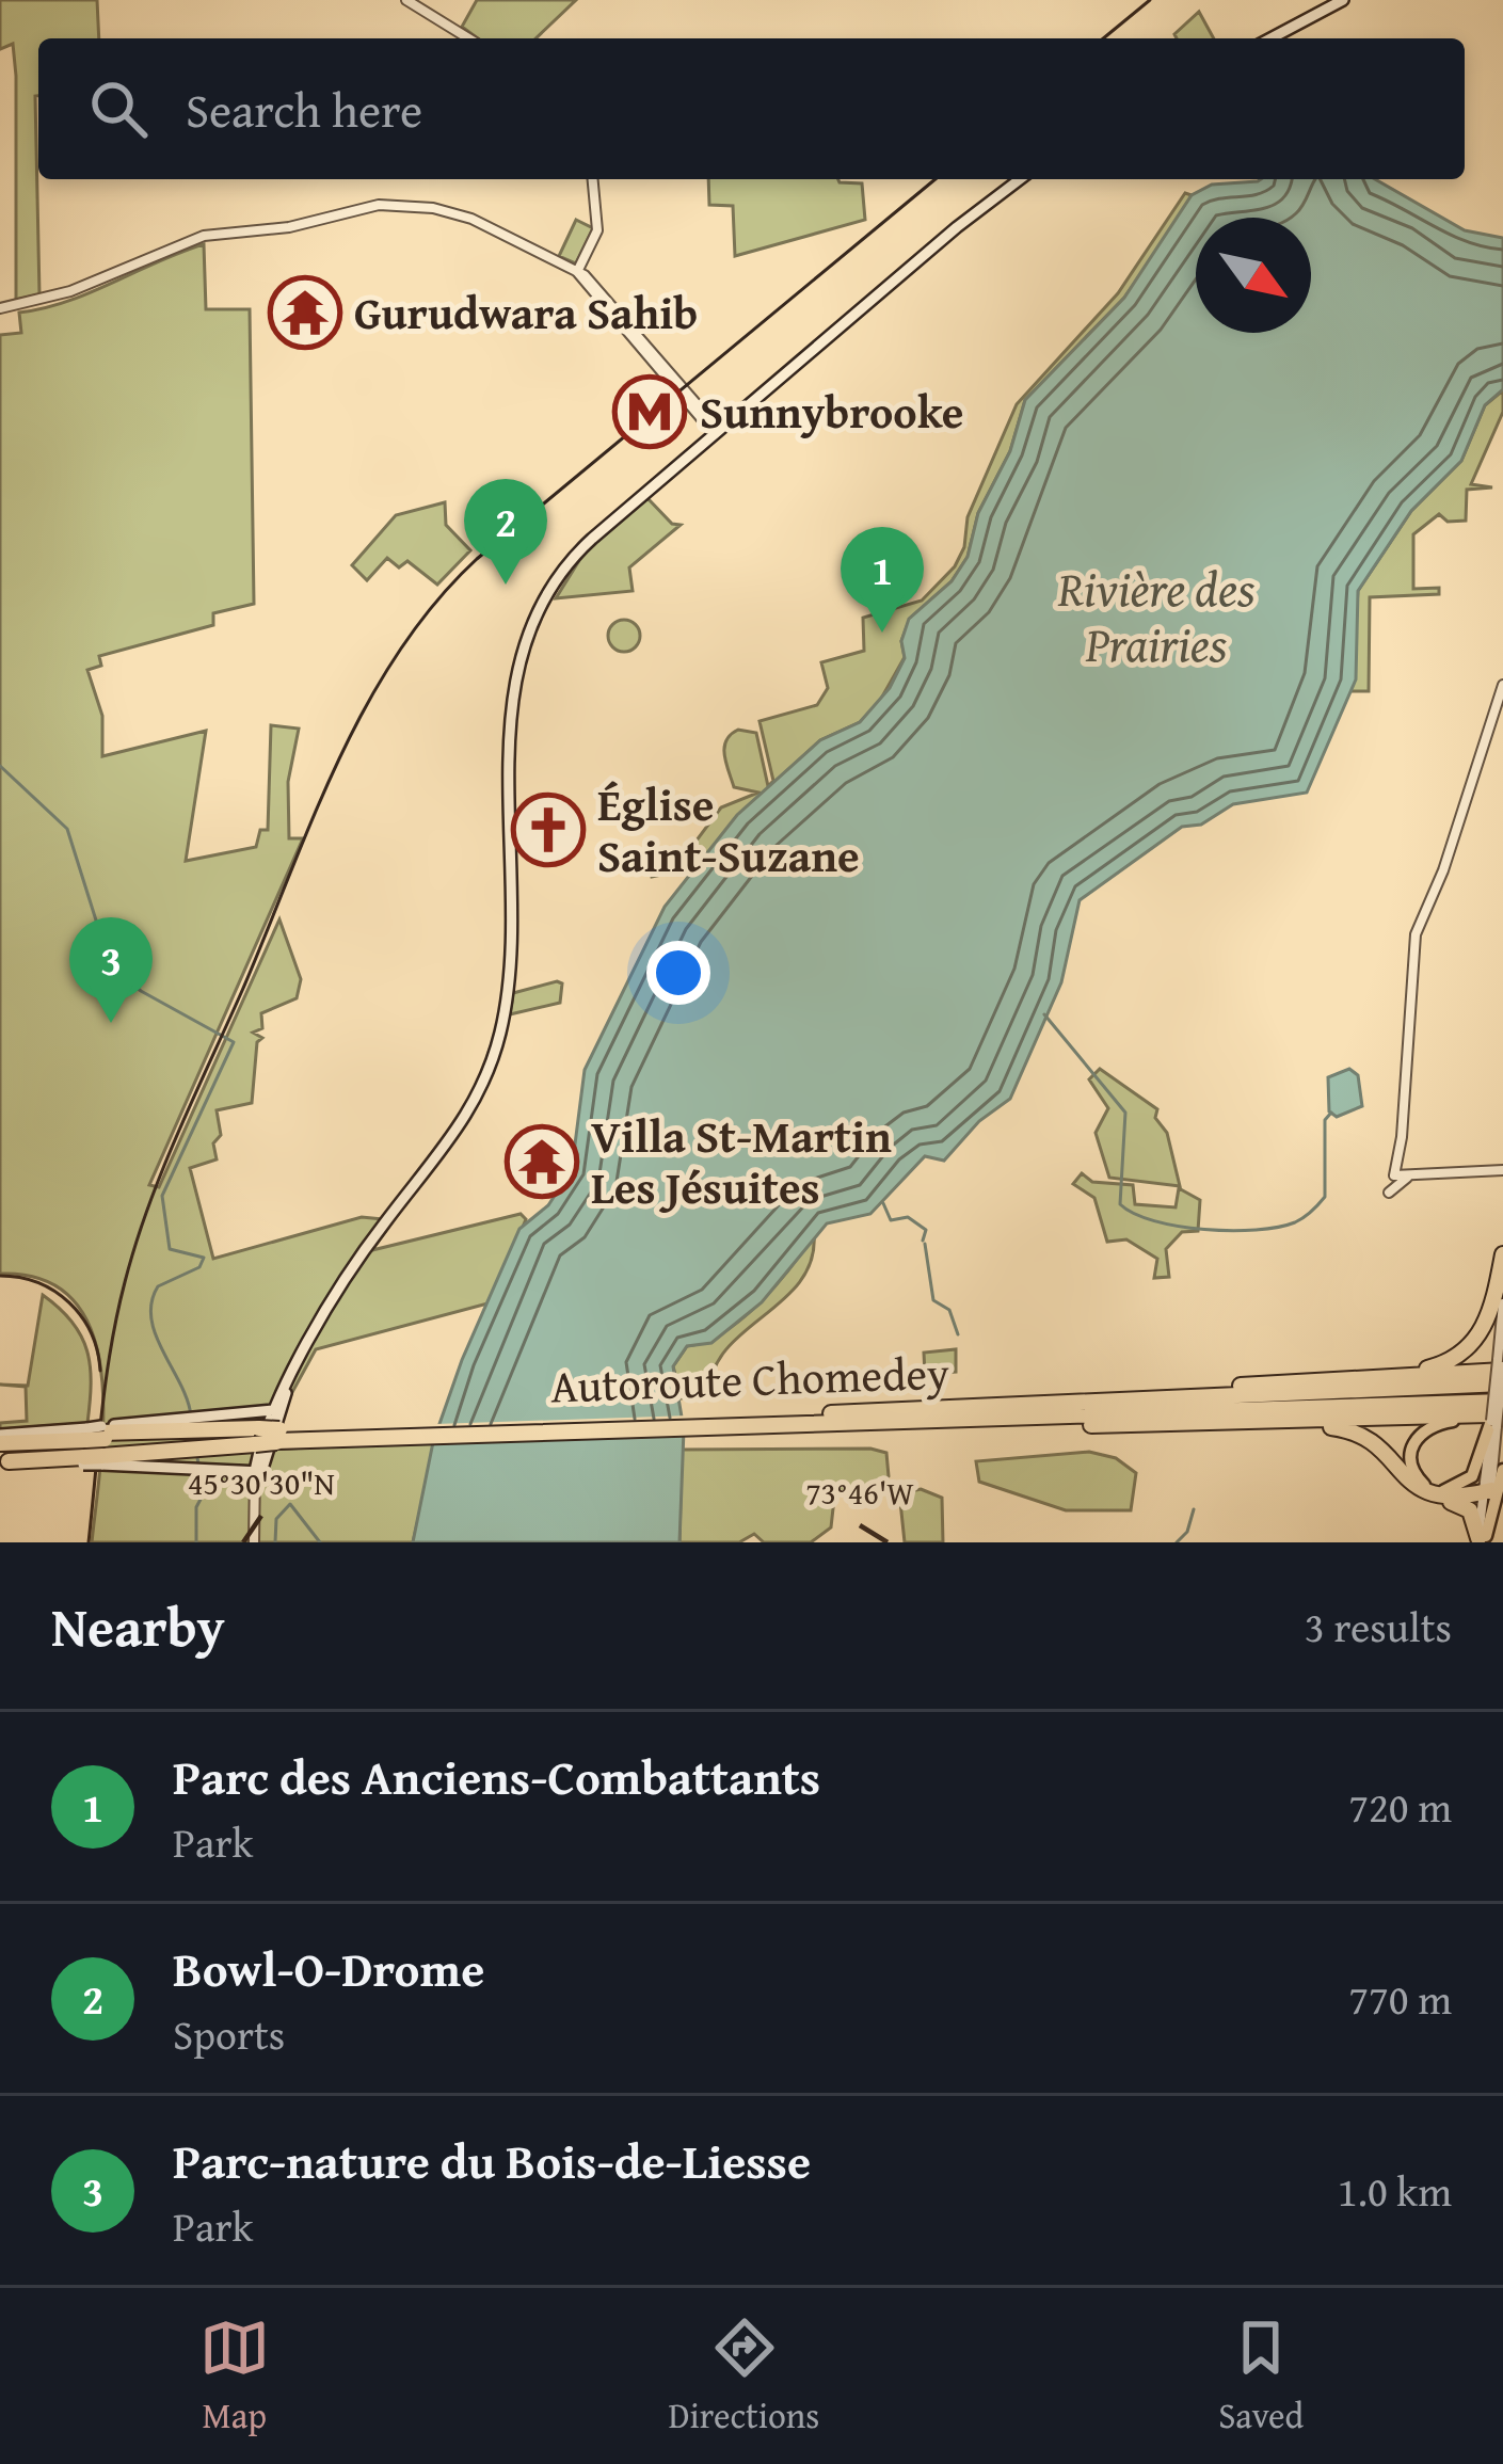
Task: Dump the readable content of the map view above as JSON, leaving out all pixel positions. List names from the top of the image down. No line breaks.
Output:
{"streets":{"highway":["Autoroute Chomedey"]},"water":["Rivière des Prairies"],"places":{"temple":["Gurudwara Sahib","Villa St-Martin Les Jésuites"],"metro station":["Sunnybrooke"],"church":["Église Saint-Suzane"]},"north":"bottom right","page":{"search":"Search here","pins":["2","1","3"],"heading":["Nearby","3 results"],"list":[{"mark":"1","name":"Parc des Anciens-Combattants","note":"Park","value":"720 m"},{"mark":"2","name":"Bowl-O-Drome","note":"Sports","value":"770 m"},{"mark":"3","name":"Parc-nature du Bois-de-Liesse","note":"Park","value":"1.0 km"}],"nav":["Map","Directions","Saved"]},"coordinates":["45°30'30\"N","73°46'W"]}
